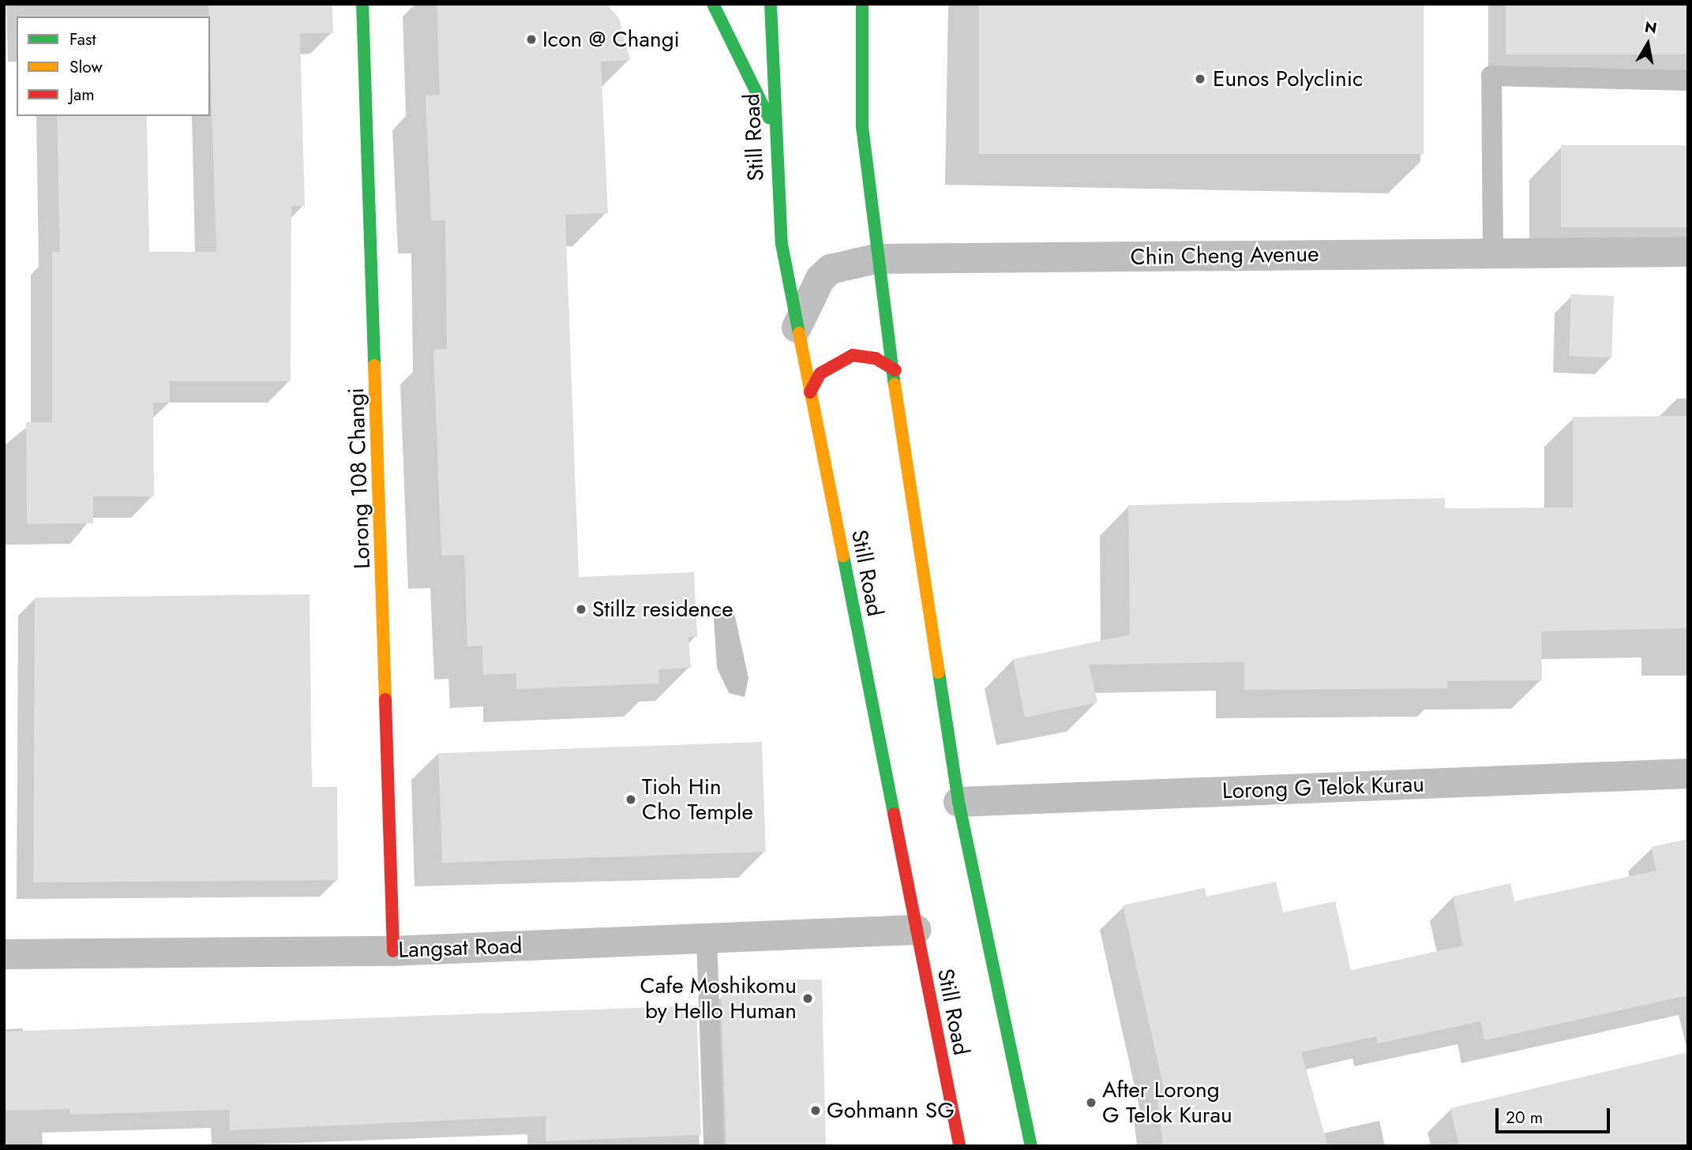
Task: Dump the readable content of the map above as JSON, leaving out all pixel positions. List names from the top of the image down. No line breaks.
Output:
{"streets":{"main road":["Still Road","Lorong 108 Changi"],"street":["Chin Cheng Avenue","Lorong G Telok Kurau","Langsat Road"]},"crossings":[["Still Road","Chin Cheng Avenue"],["Still Road","Langsat Road"],["Lorong 108 Changi","Langsat Road"]],"places":["Icon @ Changi","Eunos Polyclinic","Stillz residence","Tioh Hin Cho Temple","Cafe Moshikomu by Hello Human","After Lorong G Telok Kurau","Gohmann SG"],"legend":["Fast","Slow","Jam"],"scale_bar":"20 m","north":"top"}
